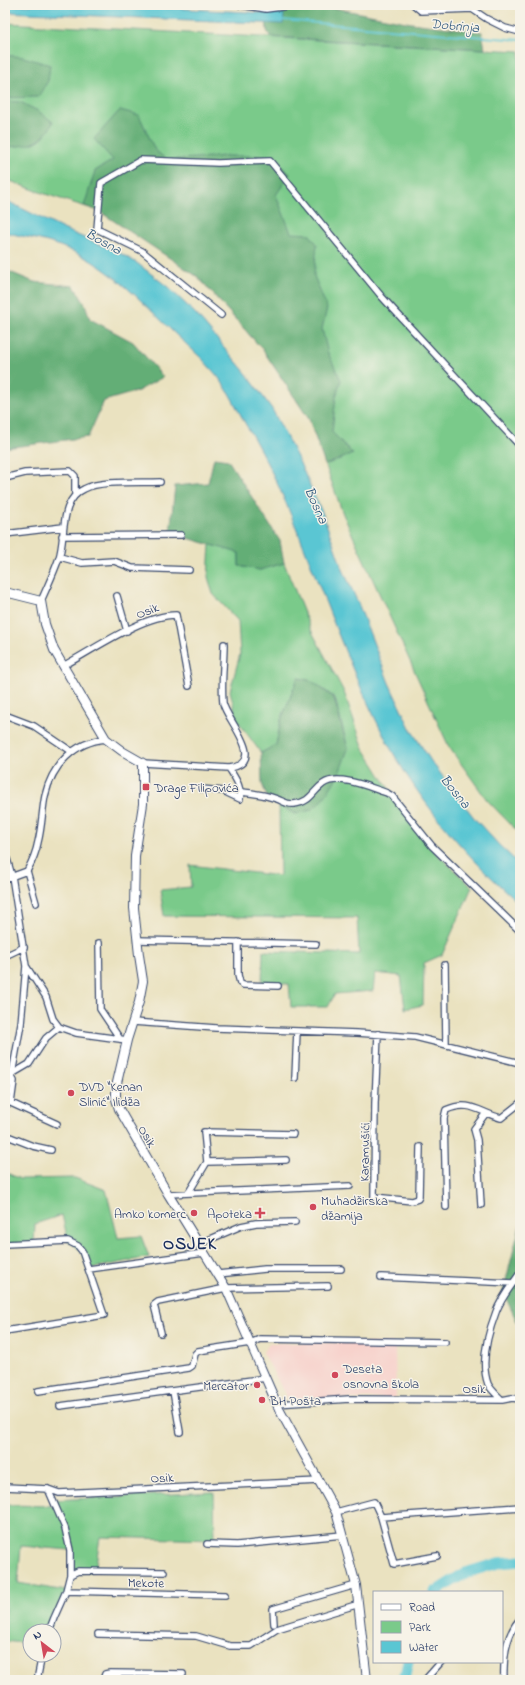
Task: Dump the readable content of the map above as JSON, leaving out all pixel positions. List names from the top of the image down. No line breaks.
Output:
{"streets":{"main road":["Osik"],"street":["Karamušići","Mekote"]},"districts":["OSJEK"],"water":["Dobrinja","Bosna"],"places":{"transit":["Drage Filipovića"],"other":["DVD \"Kenan Slinić\" Ilidža","Muhadžirska džamija","Amko komerc","Deseta osnovna škola","Mercator","BH Pošta"],"health":["Apoteka"]},"legend":["Road","Park","Water"],"north":"top left"}
